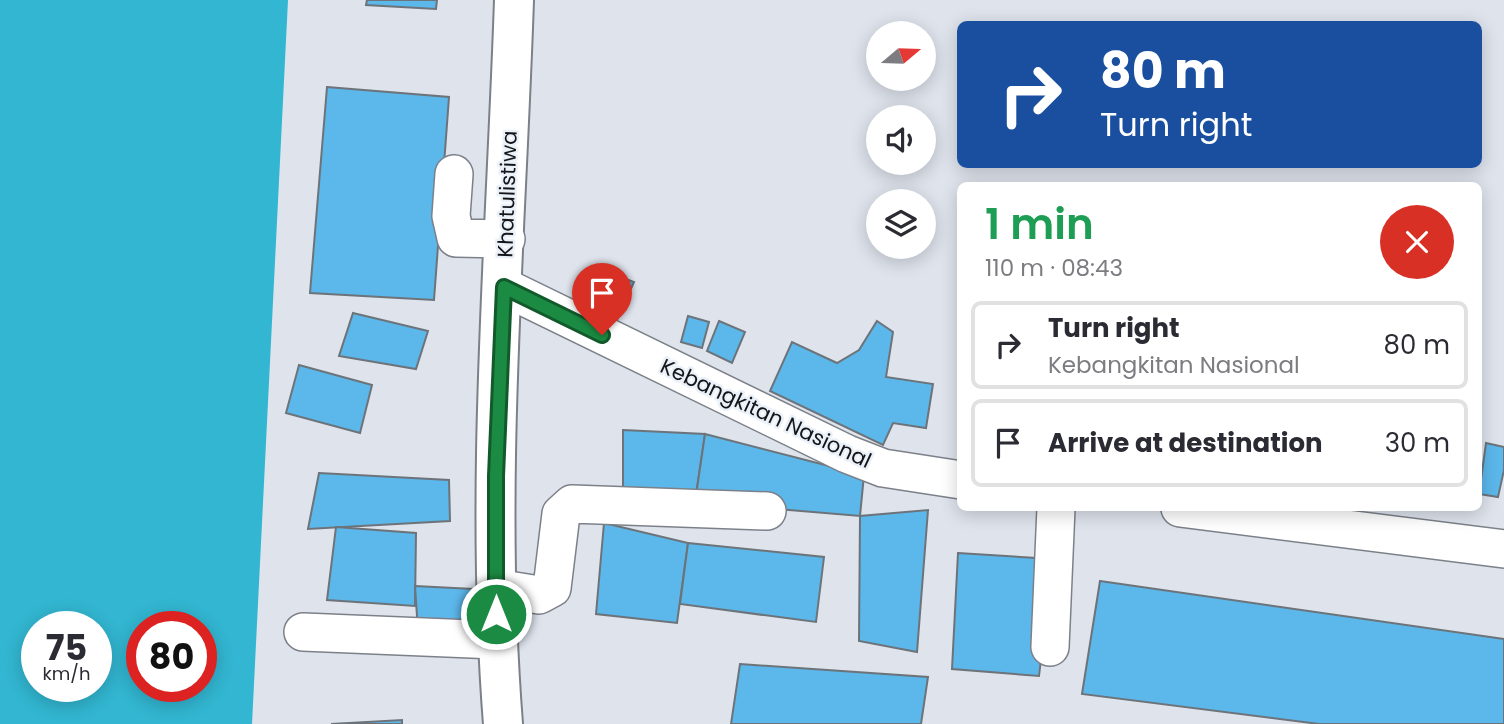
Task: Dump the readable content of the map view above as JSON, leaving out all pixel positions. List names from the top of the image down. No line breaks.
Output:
{"streets":{"highway":["Khatulistiwa"],"street":["Kebangkitan Nasional"]},"crossings":[["Khatulistiwa","Kebangkitan Nasional"]],"north":"right","page":{"turn":["80 m","Turn right"],"heading":["1 min","110 m · 08:43"],"list":[{"name":"Turn right","note":"Kebangkitan Nasional","value":"80 m"},{"name":"Arrive at destination","value":"30 m"}],"speed":"75 km/h","limit":"80"}}
